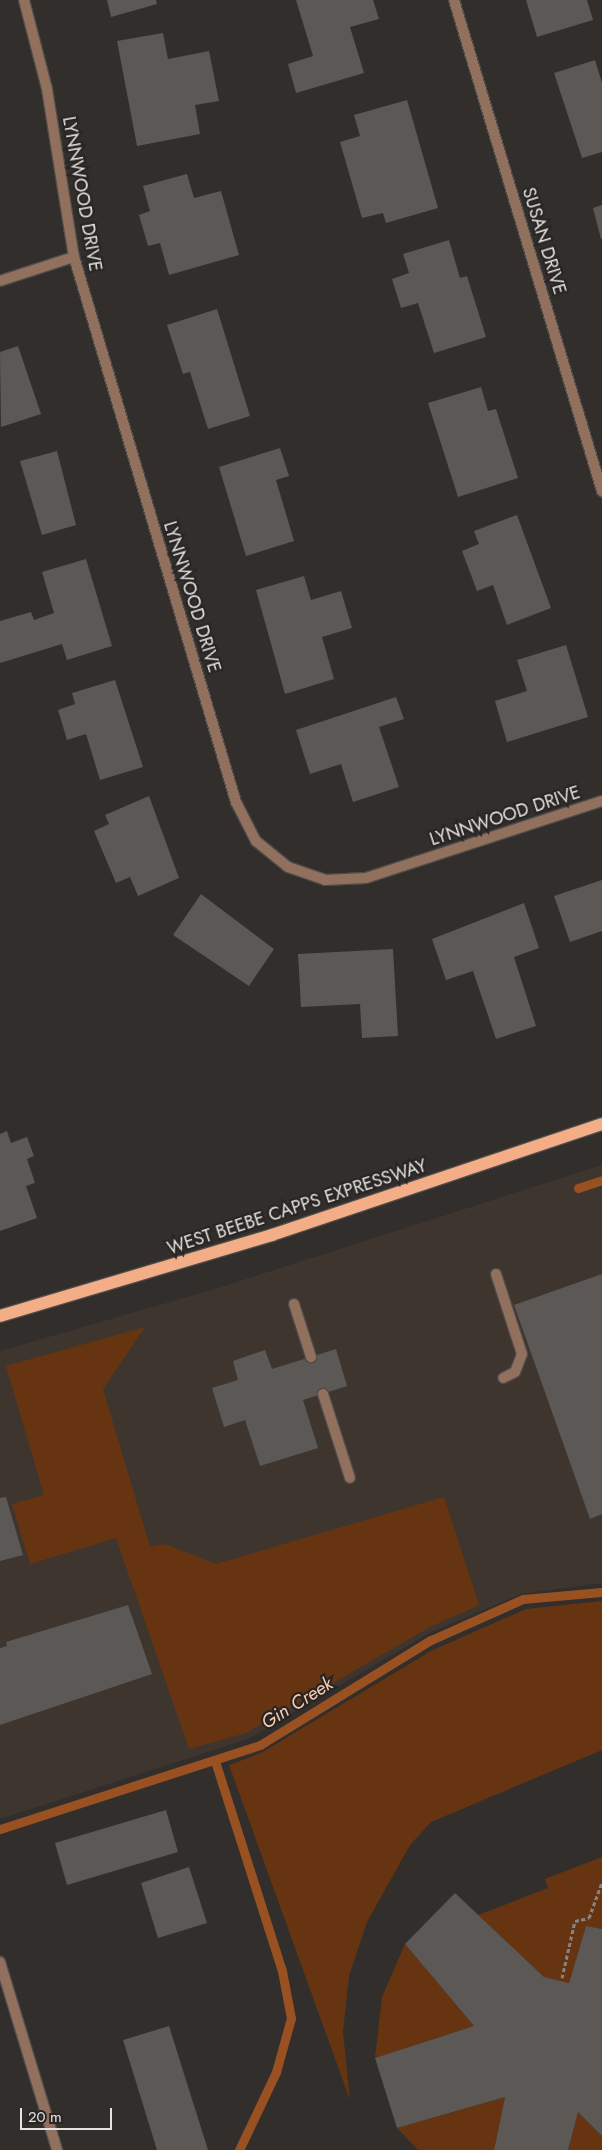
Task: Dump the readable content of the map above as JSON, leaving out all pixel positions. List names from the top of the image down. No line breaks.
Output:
{"streets":{"main road":["WEST BEEBE CAPPS EXPRESSWAY"],"street":["LYNNWOOD DRIVE","SUSAN DRIVE"]},"water":["Gin Creek"],"scale_bar":"20 m"}
